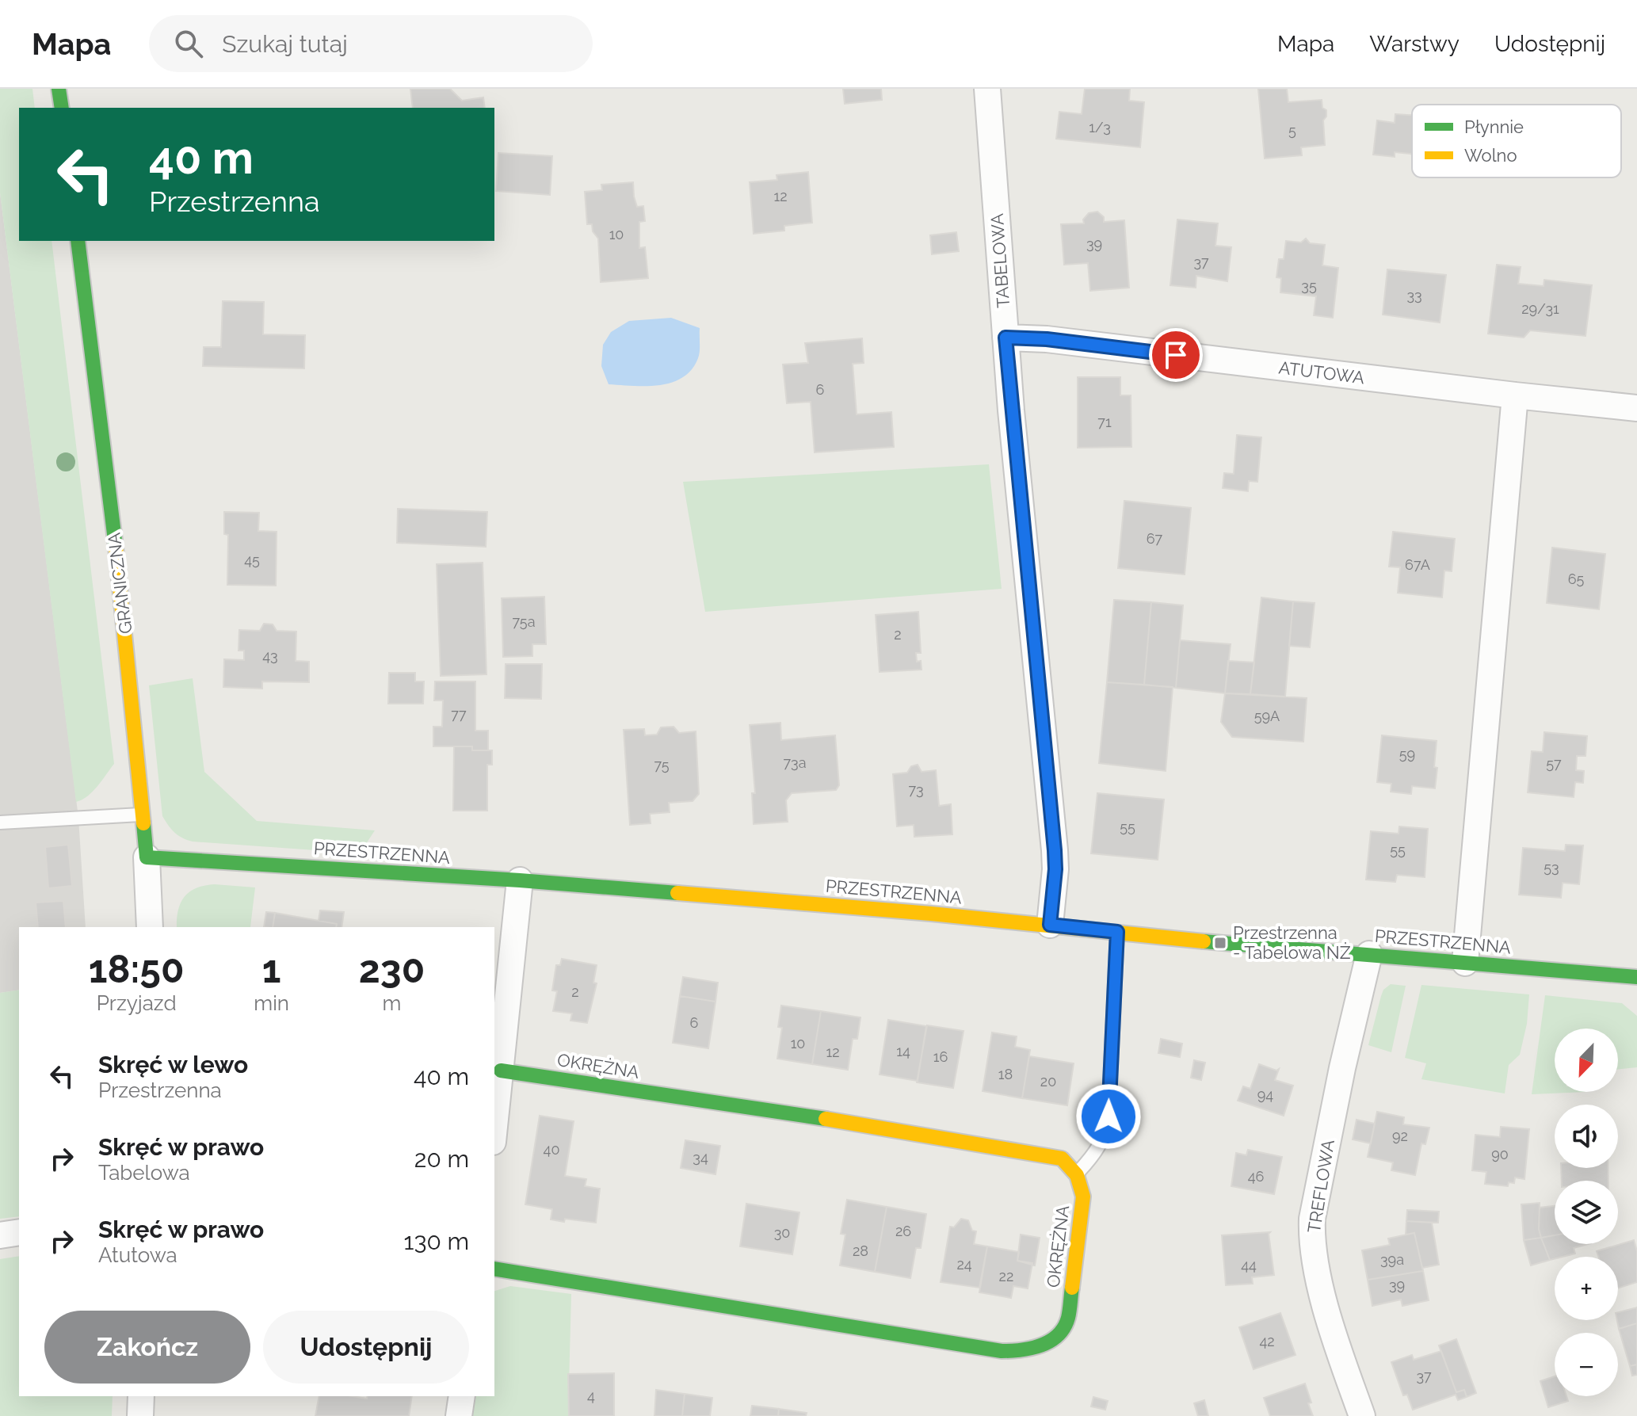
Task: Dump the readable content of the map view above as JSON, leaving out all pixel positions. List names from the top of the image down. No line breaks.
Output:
{"streets":{"street":["TABELOWA","ATUTOWA","GRANICZNA","PRZESTRZENNA","OKRĘŻNA","TREFLOWA"]},"crossings":[["TABELOWA","ATUTOWA"],["TABELOWA","PRZESTRZENNA"],["GRANICZNA","PRZESTRZENNA"],["PRZESTRZENNA","TREFLOWA"]],"places":{"transit":["Przestrzenna - Tabelowa NŻ"]},"house_numbers":["1/3","5","12","10","39","37","35","33","29/31","6","71","67","45","67A","65","75a","2","43","77","59A","59","73a","57","75","73","55","55","53","2","6","10","14","12","16","18","20","94","92","40","90","34","46","26","30","28","39a","24","44","22","39","42","37","4"],"legend":["Płynnie","Wolno"],"north":"bottom left","page":{"header":"Mapa","search":"Szukaj tutaj","nav":["Mapa","Warstwy","Udostępnij"],"turn":["40 m","Przestrzenna"],"eta":["18:50","Przyjazd","1","min","230","m"],"map_buttons":["+","−"],"list":[{"name":"Skręć w lewo","note":"Przestrzenna","value":"40 m"},{"name":"Skręć w prawo","note":"Tabelowa","value":"20 m"},{"name":"Skręć w prawo","note":"Atutowa","value":"130 m"}],"buttons":["Zakończ","Udostępnij"]}}
